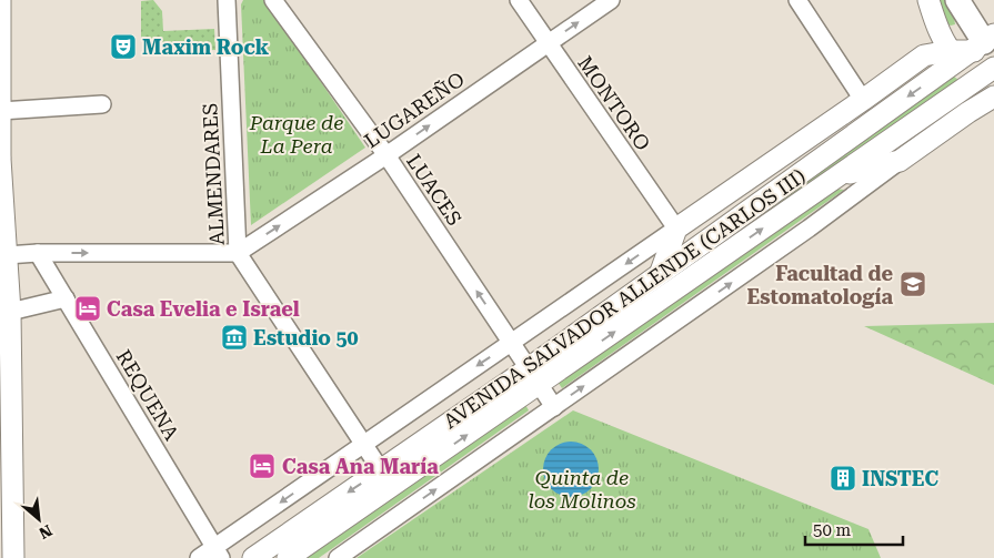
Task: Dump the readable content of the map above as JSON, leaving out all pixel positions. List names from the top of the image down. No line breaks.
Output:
{"streets":{"main road":["AVENIDA SALVADOR ALLENDE (CARLOS III)"],"street":["MONTORO","LUGAREÑO","ALMENDARES","LUACES","REQUENA"]},"crossings":[["MONTORO","LUGAREÑO"],["MONTORO","AVENIDA SALVADOR ALLENDE (CARLOS III)"],["LUGAREÑO","ALMENDARES"],["LUGAREÑO","LUACES"],["ALMENDARES","AVENIDA SALVADOR ALLENDE (CARLOS III)"],["LUACES","AVENIDA SALVADOR ALLENDE (CARLOS III)"],["AVENIDA SALVADOR ALLENDE (CARLOS III)","REQUENA"]],"one_way":["LUGAREÑO","LUACES"],"parks":["Parque de La Pera","Quinta de los Molinos"],"places":{"theatre":["Maxim Rock"],"school or university":["Facultad de Estomatología"],"hotel":["Casa Evelia e Israel","Casa Ana María"],"museum":["Estudio 50"],"building":["INSTEC"]},"scale_bar":"50 m","north":"bottom right"}
